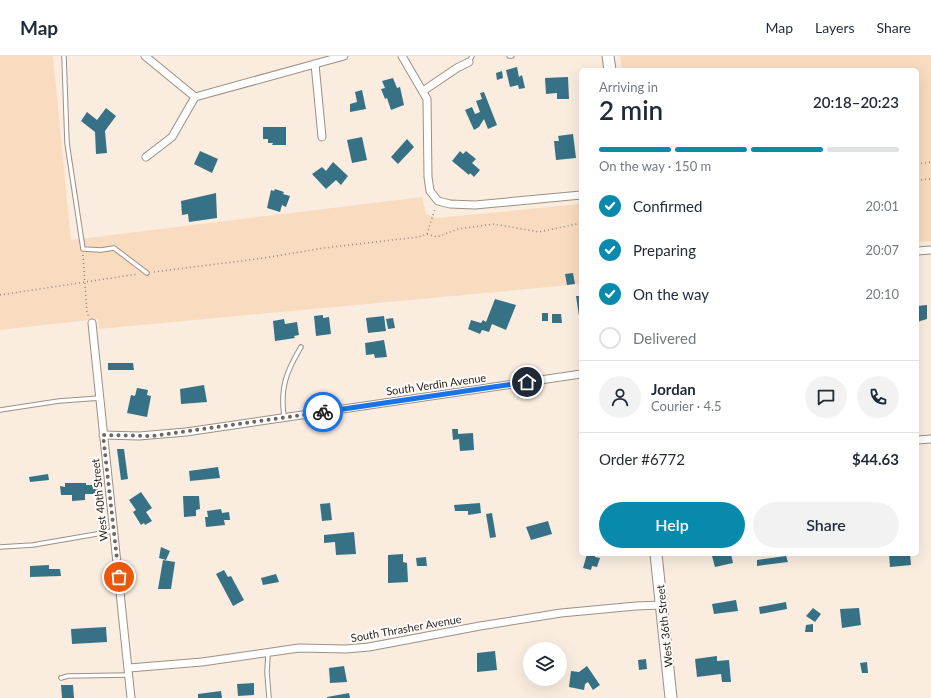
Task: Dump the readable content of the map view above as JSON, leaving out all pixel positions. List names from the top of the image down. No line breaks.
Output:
{"streets":{"street":["South Verdin Avenue","West 40th Street","West 36th Street","South Thrasher Avenue"]},"crossings":[["South Verdin Avenue","West 40th Street"],["West 40th Street","South Thrasher Avenue"],["West 36th Street","South Thrasher Avenue"]],"page":{"header":"Map","nav":["Map","Layers","Share"],"heading":["2 min","Arriving in","20:18–20:23"],"panel":["Jordan","Courier · 4.5","Order #6772","$44.63"],"bar":"On the way · 150 m","list":[["Confirmed","20:01"],["Preparing","20:07"],["On the way","20:10"],"Delivered"],"buttons":["Help","Share"]}}
